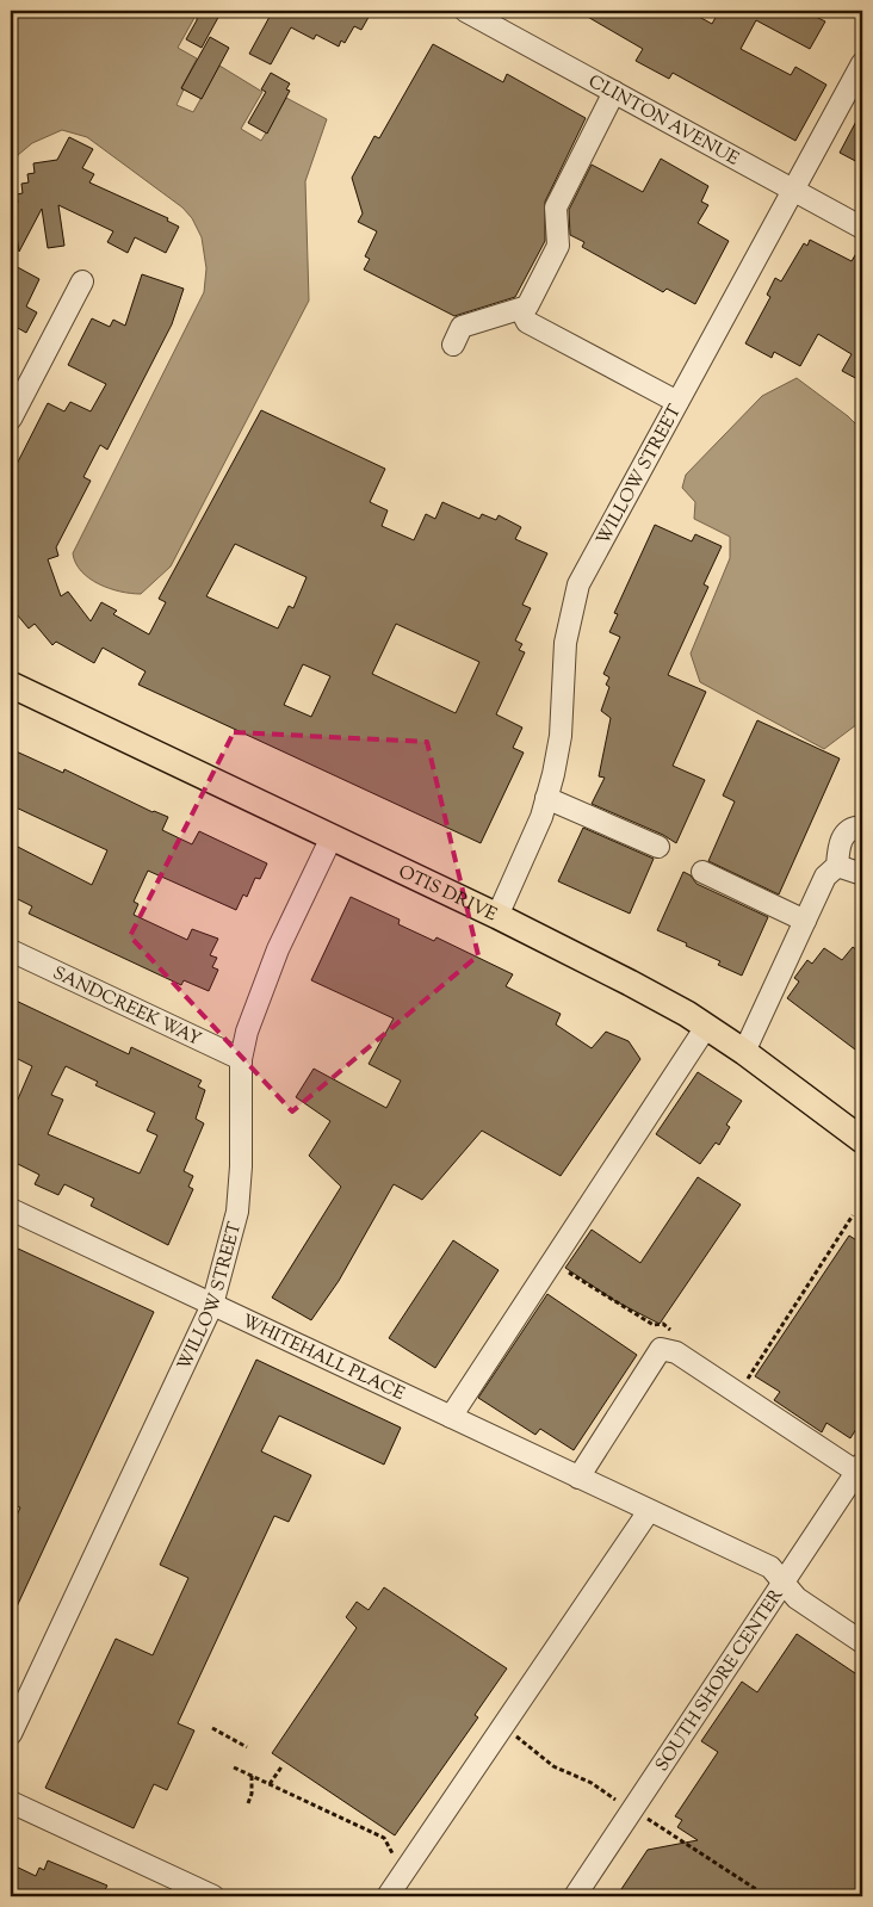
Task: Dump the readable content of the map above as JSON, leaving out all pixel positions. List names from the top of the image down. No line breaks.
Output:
{"streets":{"main road":["OTIS DRIVE"],"street":["CLINTON AVENUE","WILLOW STREET","SANDCREEK WAY","WHITEHALL PLACE","SOUTH SHORE CENTER"]},"crossings":[["CLINTON AVENUE","WILLOW STREET"],["WILLOW STREET","OTIS DRIVE"],["WILLOW STREET","SANDCREEK WAY"],["WILLOW STREET","WHITEHALL PLACE"],["WHITEHALL PLACE","SOUTH SHORE CENTER"]]}
